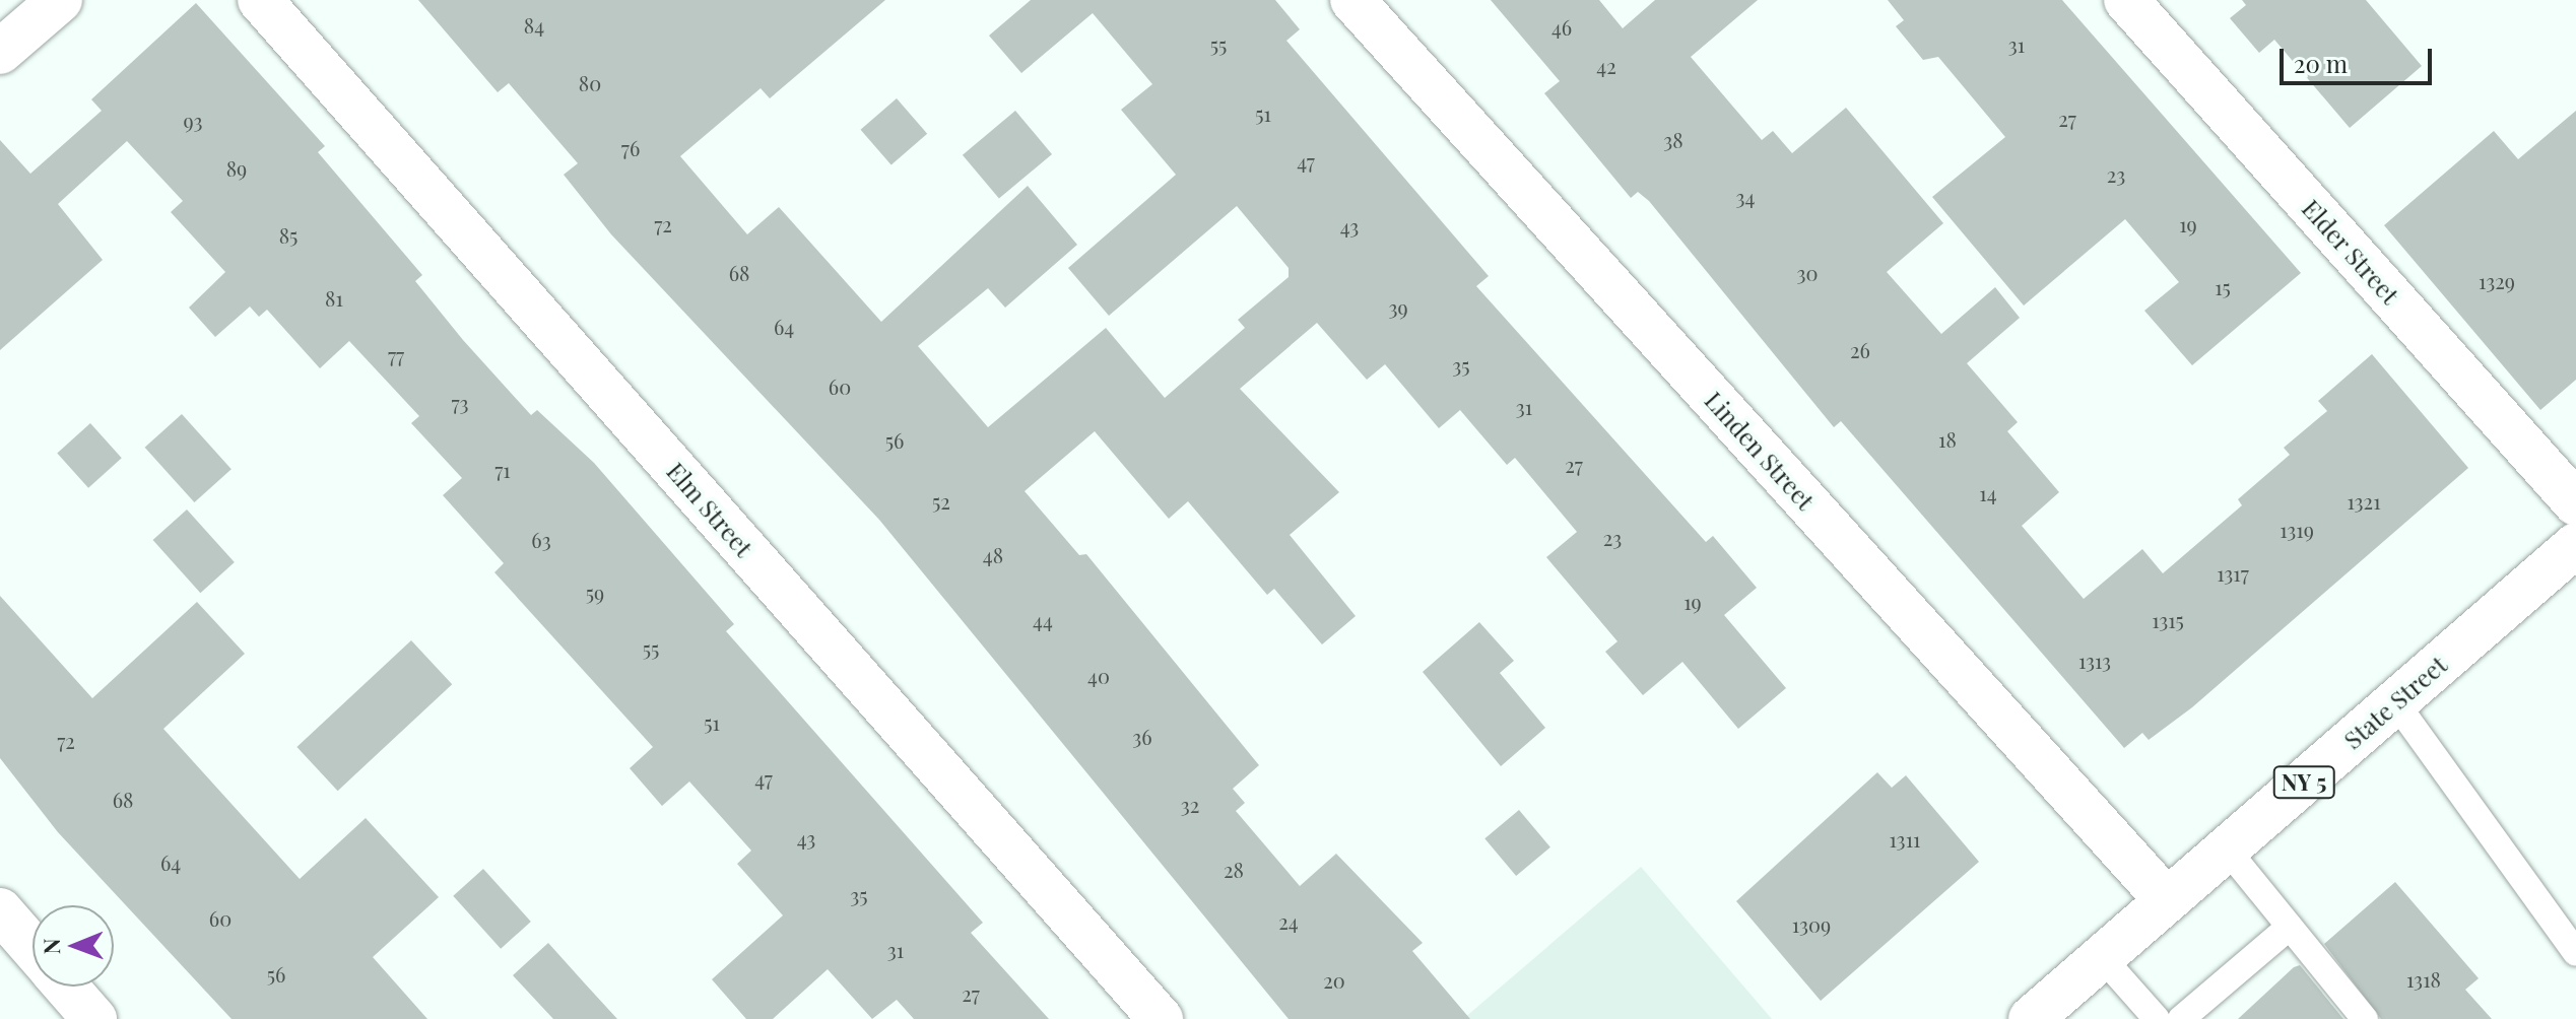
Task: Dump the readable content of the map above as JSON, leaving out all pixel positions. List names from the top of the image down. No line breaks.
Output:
{"streets":{"street":["Elder Street","Linden Street","Elm Street","State Street","NY 5"]},"crossings":[["Linden Street","State Street"]],"house_numbers":["84","46","55","31","42","80","51","27","93","38","76","47","89","23","34","72","19","43","85","68","30","1329","15","81","39","64","26","77","35","60","73","31","18","56","27","71","14","52","1321","1319","23","63","48","1317","59","19","44","1315","55","1313","40","51","36","72","47","68","32","43","1311","64","28","35","60","24","1309","31","56","1318","20","27"],"scale_bar":"20 m","north":"left"}
